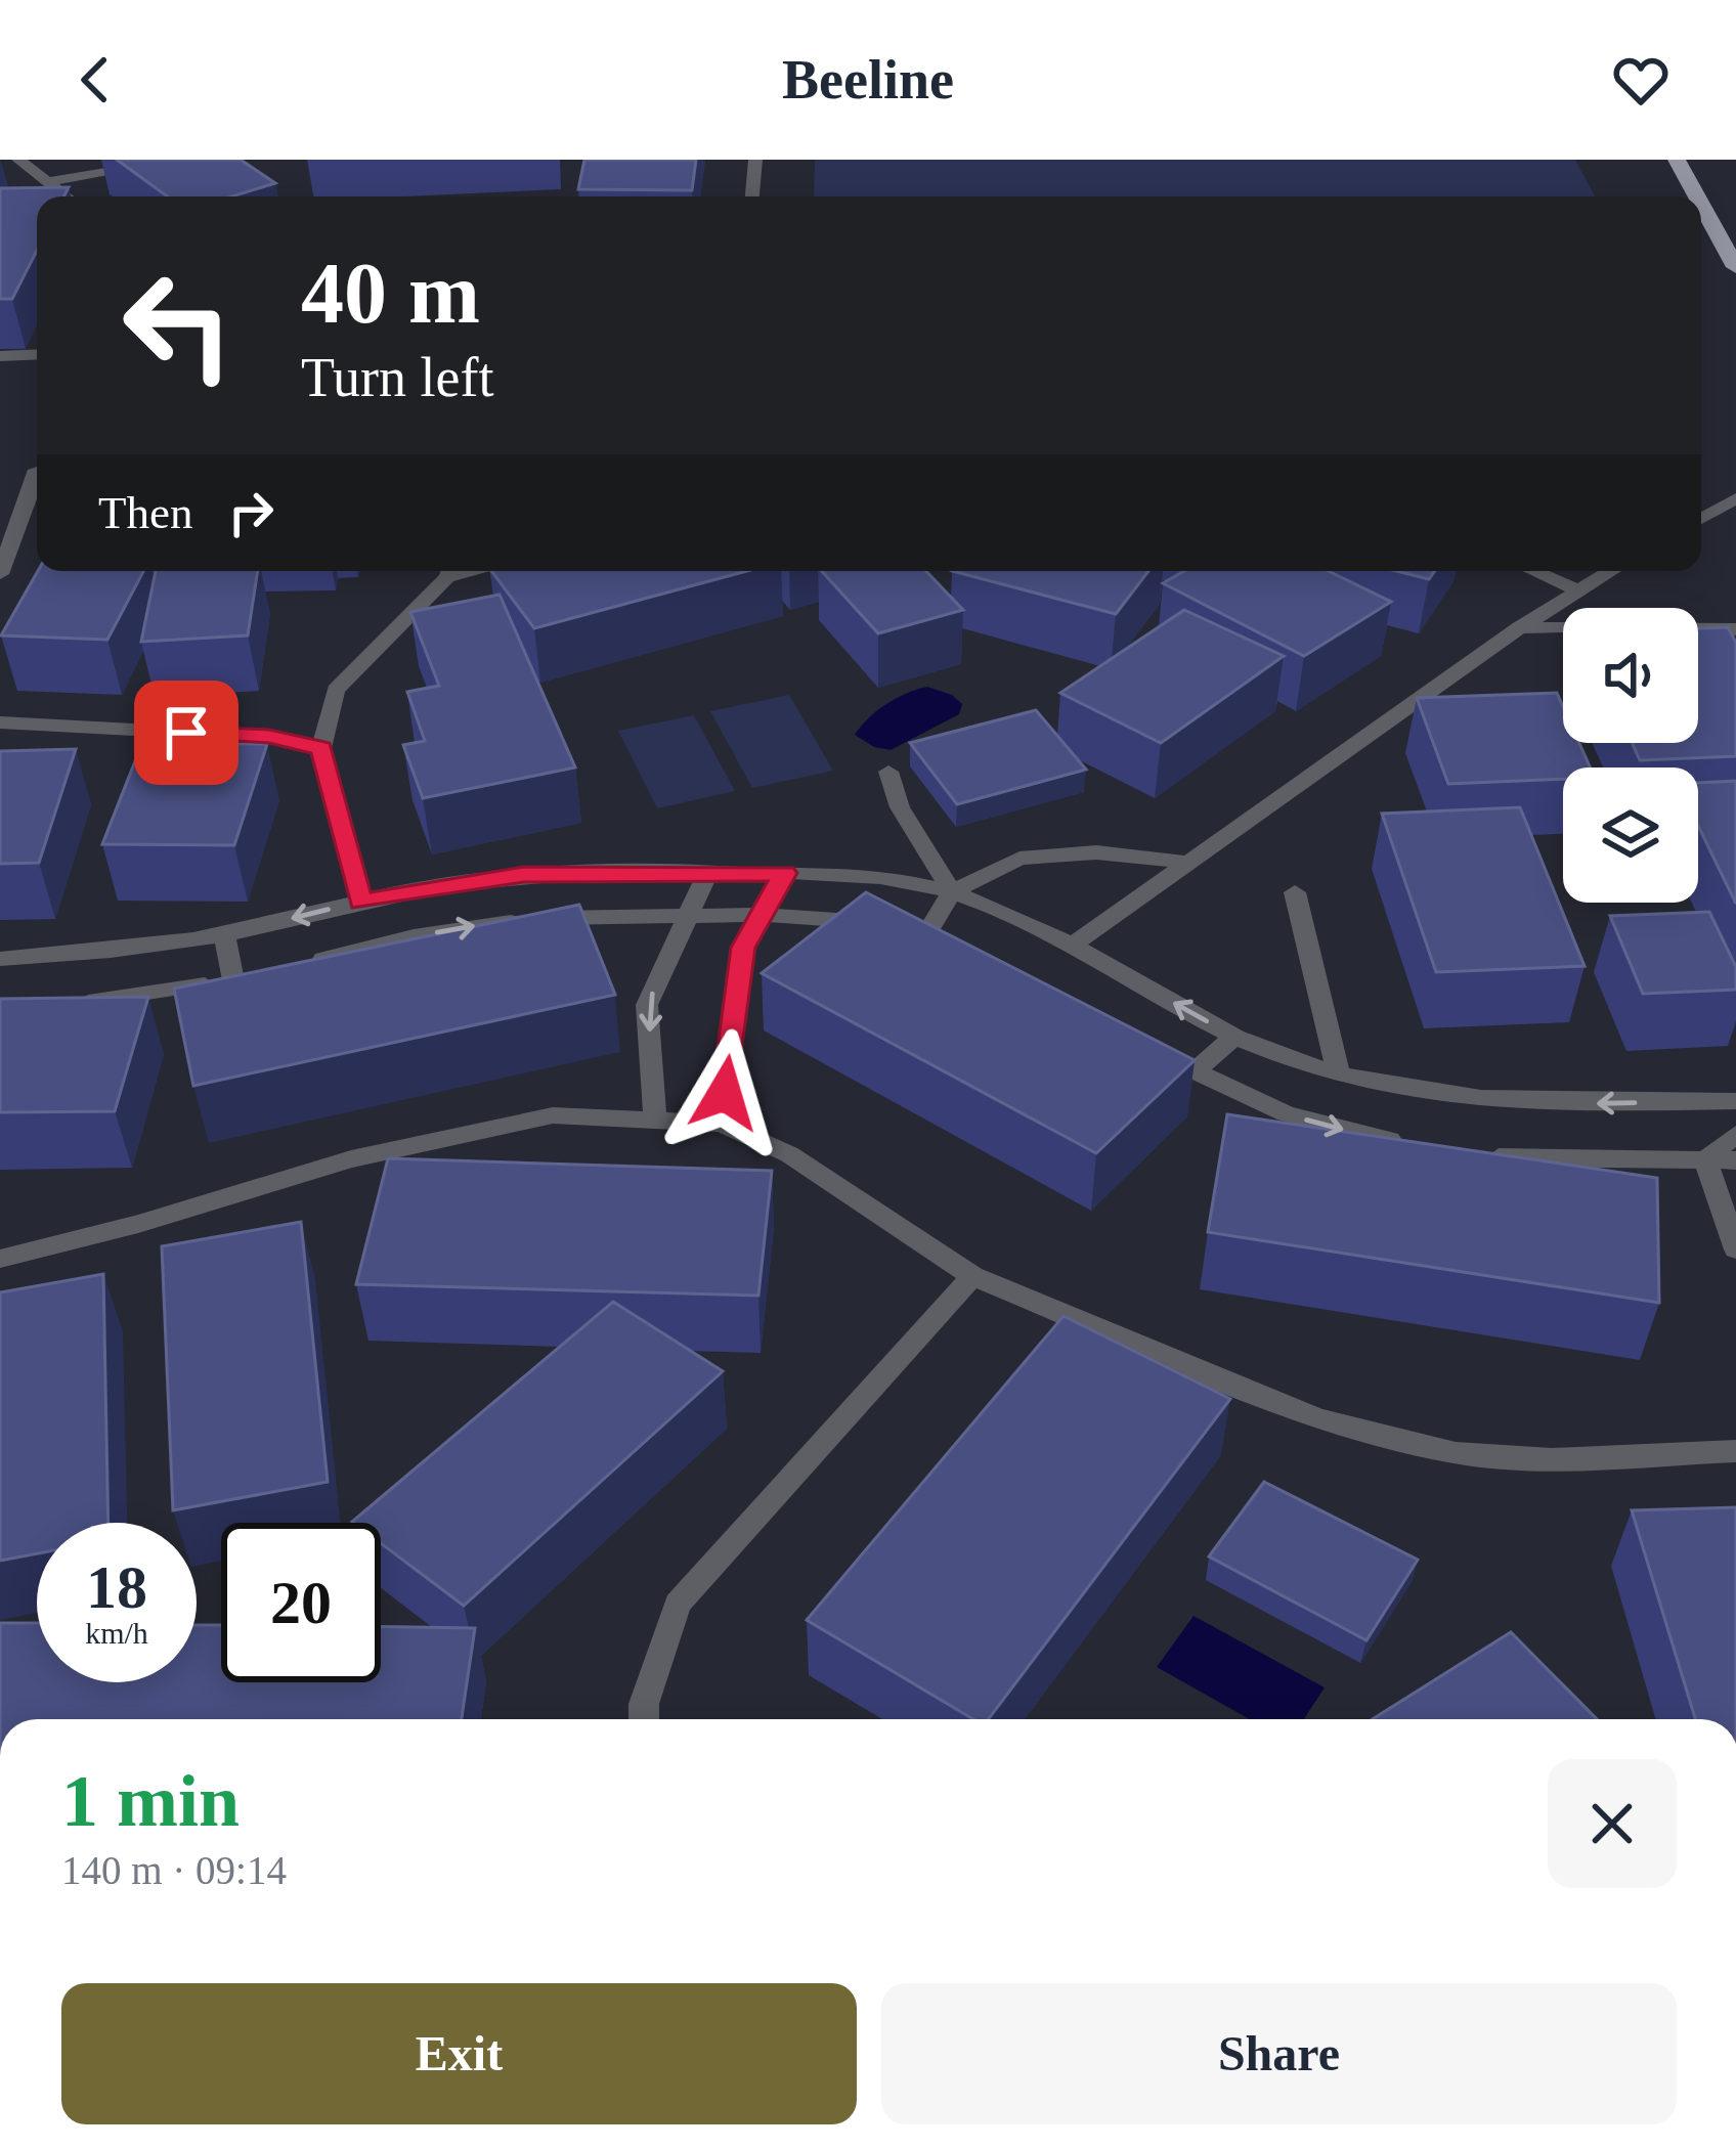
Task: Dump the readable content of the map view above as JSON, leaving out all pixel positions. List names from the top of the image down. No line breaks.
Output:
{"page":{"header":"Beeline","turn":["40 m","Turn left"],"then":"Then","speed":"18 km/h","limit":"20","heading":["1 min","140 m · 09:14"],"buttons":["Exit","Share"]}}
